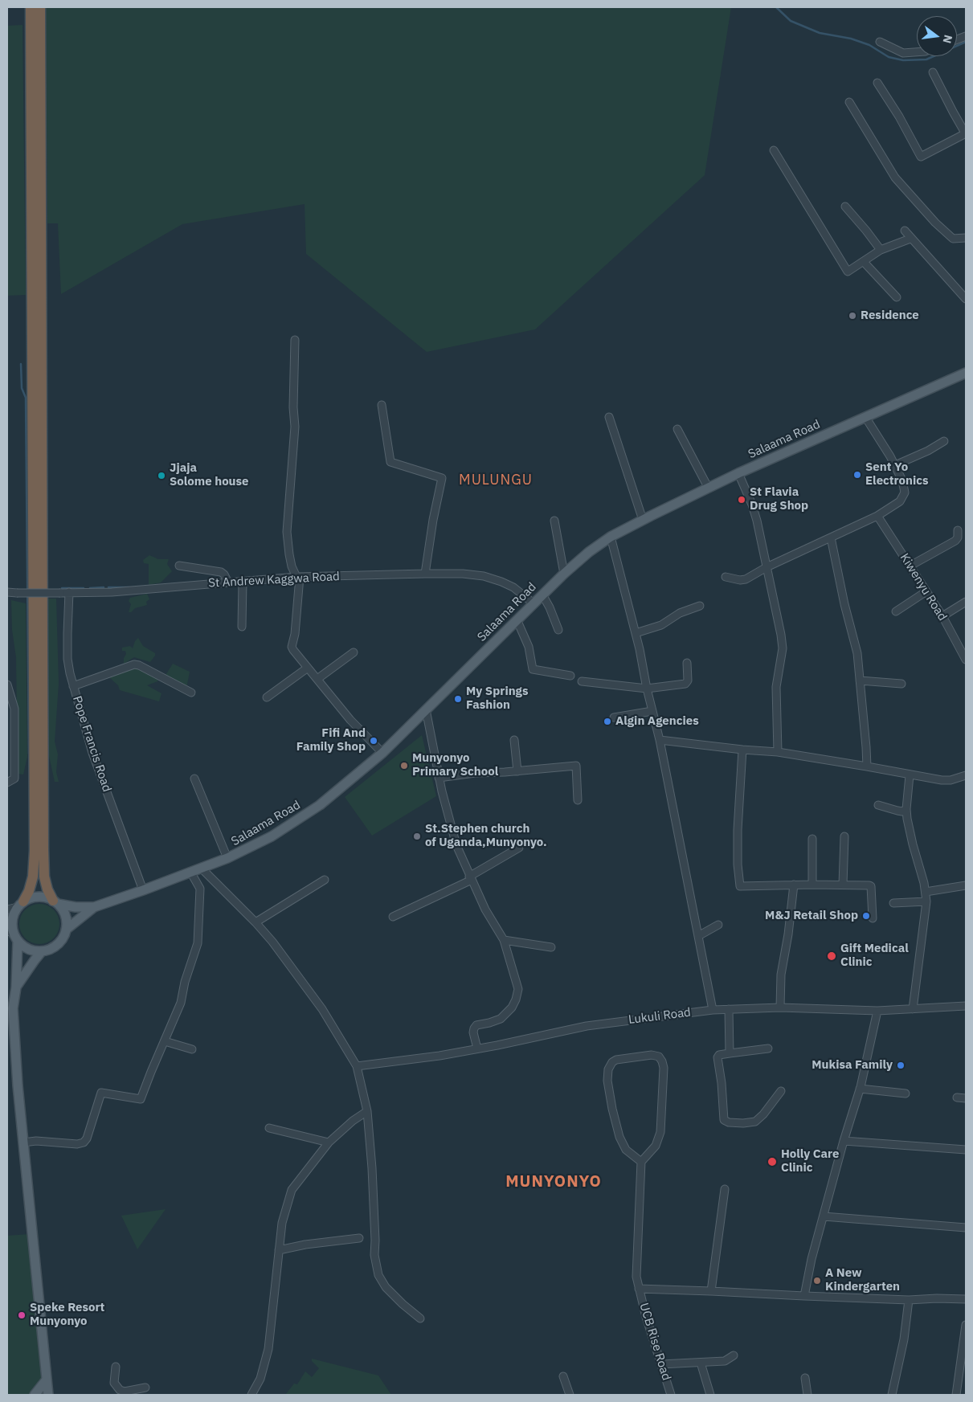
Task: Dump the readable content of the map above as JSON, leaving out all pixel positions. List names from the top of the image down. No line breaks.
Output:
{"streets":{"main road":["Salaama Road"],"street":["St Andrew Kaggwa Road","Kiwenyu Road","Pope Francis Road","Lukuli Road","UCB Rise Road"]},"crossings":[["Salaama Road","St Andrew Kaggwa Road"],["Salaama Road","Pope Francis Road"],["St Andrew Kaggwa Road","Pope Francis Road"]],"districts":["MULUNGU","MUNYONYO"],"places":["Residence","Sent Yo Electronics","Jjaja Solome house","St Flavia Drug Shop","My Springs Fashion","Algin Agencies","Fifi And Family Shop","Munyonyo Primary School","St.Stephen church of Uganda,Munyonyo.","M&J Retail Shop","Gift Medical Clinic","Mukisa Family","Holly Care Clinic","A New Kindergarten","Speke Resort Munyonyo"],"north":"right"}
